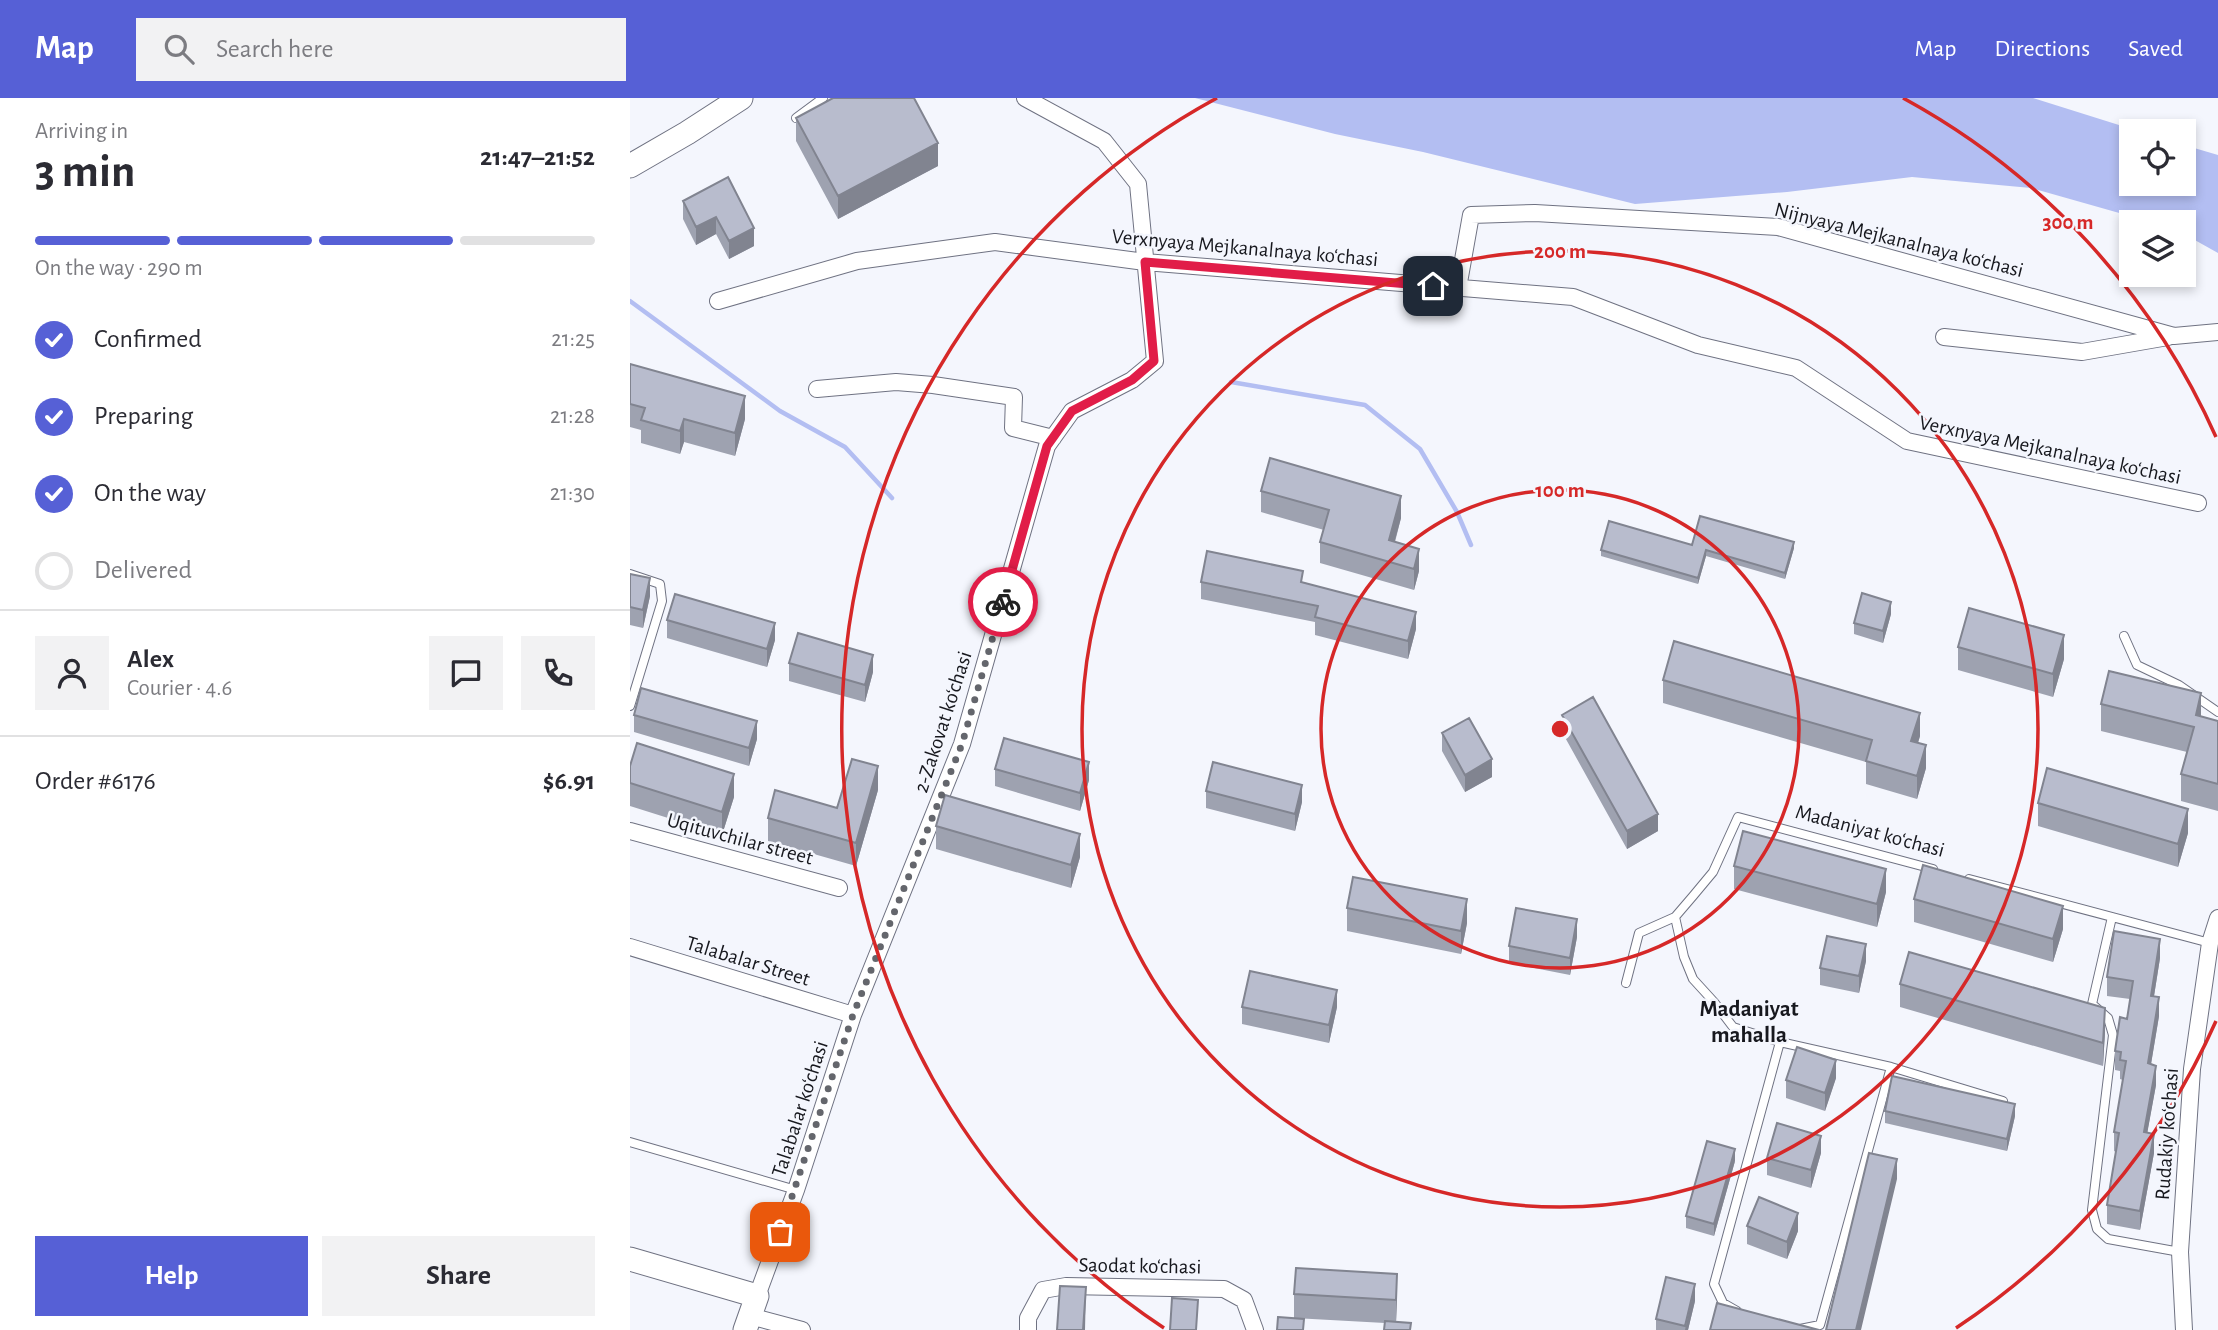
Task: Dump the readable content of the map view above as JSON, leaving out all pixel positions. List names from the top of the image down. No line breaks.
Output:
{"streets":{"street":["Nijnyaya Mejkanalnaya ko‘chasi","Verxnyaya Mejkanalnaya ko‘chasi","2-Zakovat ko‘chasi","Uqituvchilar street","Talabalar Street","Talabalar ko‘chasi","Rudakiy ko‘chasi","Saodat ko‘chasi"],"lane":["Madaniyat ko‘chasi"]},"crossings":[["Nijnyaya Mejkanalnaya ko‘chasi","Verxnyaya Mejkanalnaya ko‘chasi"],["Verxnyaya Mejkanalnaya ko‘chasi","2-Zakovat ko‘chasi"],["2-Zakovat ko‘chasi","Talabalar Street"],["2-Zakovat ko‘chasi","Talabalar ko‘chasi"],["Madaniyat ko‘chasi","Rudakiy ko‘chasi"],["Talabalar Street","Talabalar ko‘chasi"]],"districts":["Madaniyat mahalla"],"page":{"header":"Map","search":"Search here","nav":["Map","Directions","Saved"],"heading":["3 min","Arriving in","21:47–21:52"],"panel":["Alex","Courier · 4.6","Order #6176","$6.91"],"bar":"On the way · 290 m","list":[["Confirmed","21:25"],["Preparing","21:28"],["On the way","21:30"],"Delivered"],"buttons":["Help","Share"]},"rings":["300 m","200 m","100 m"]}
